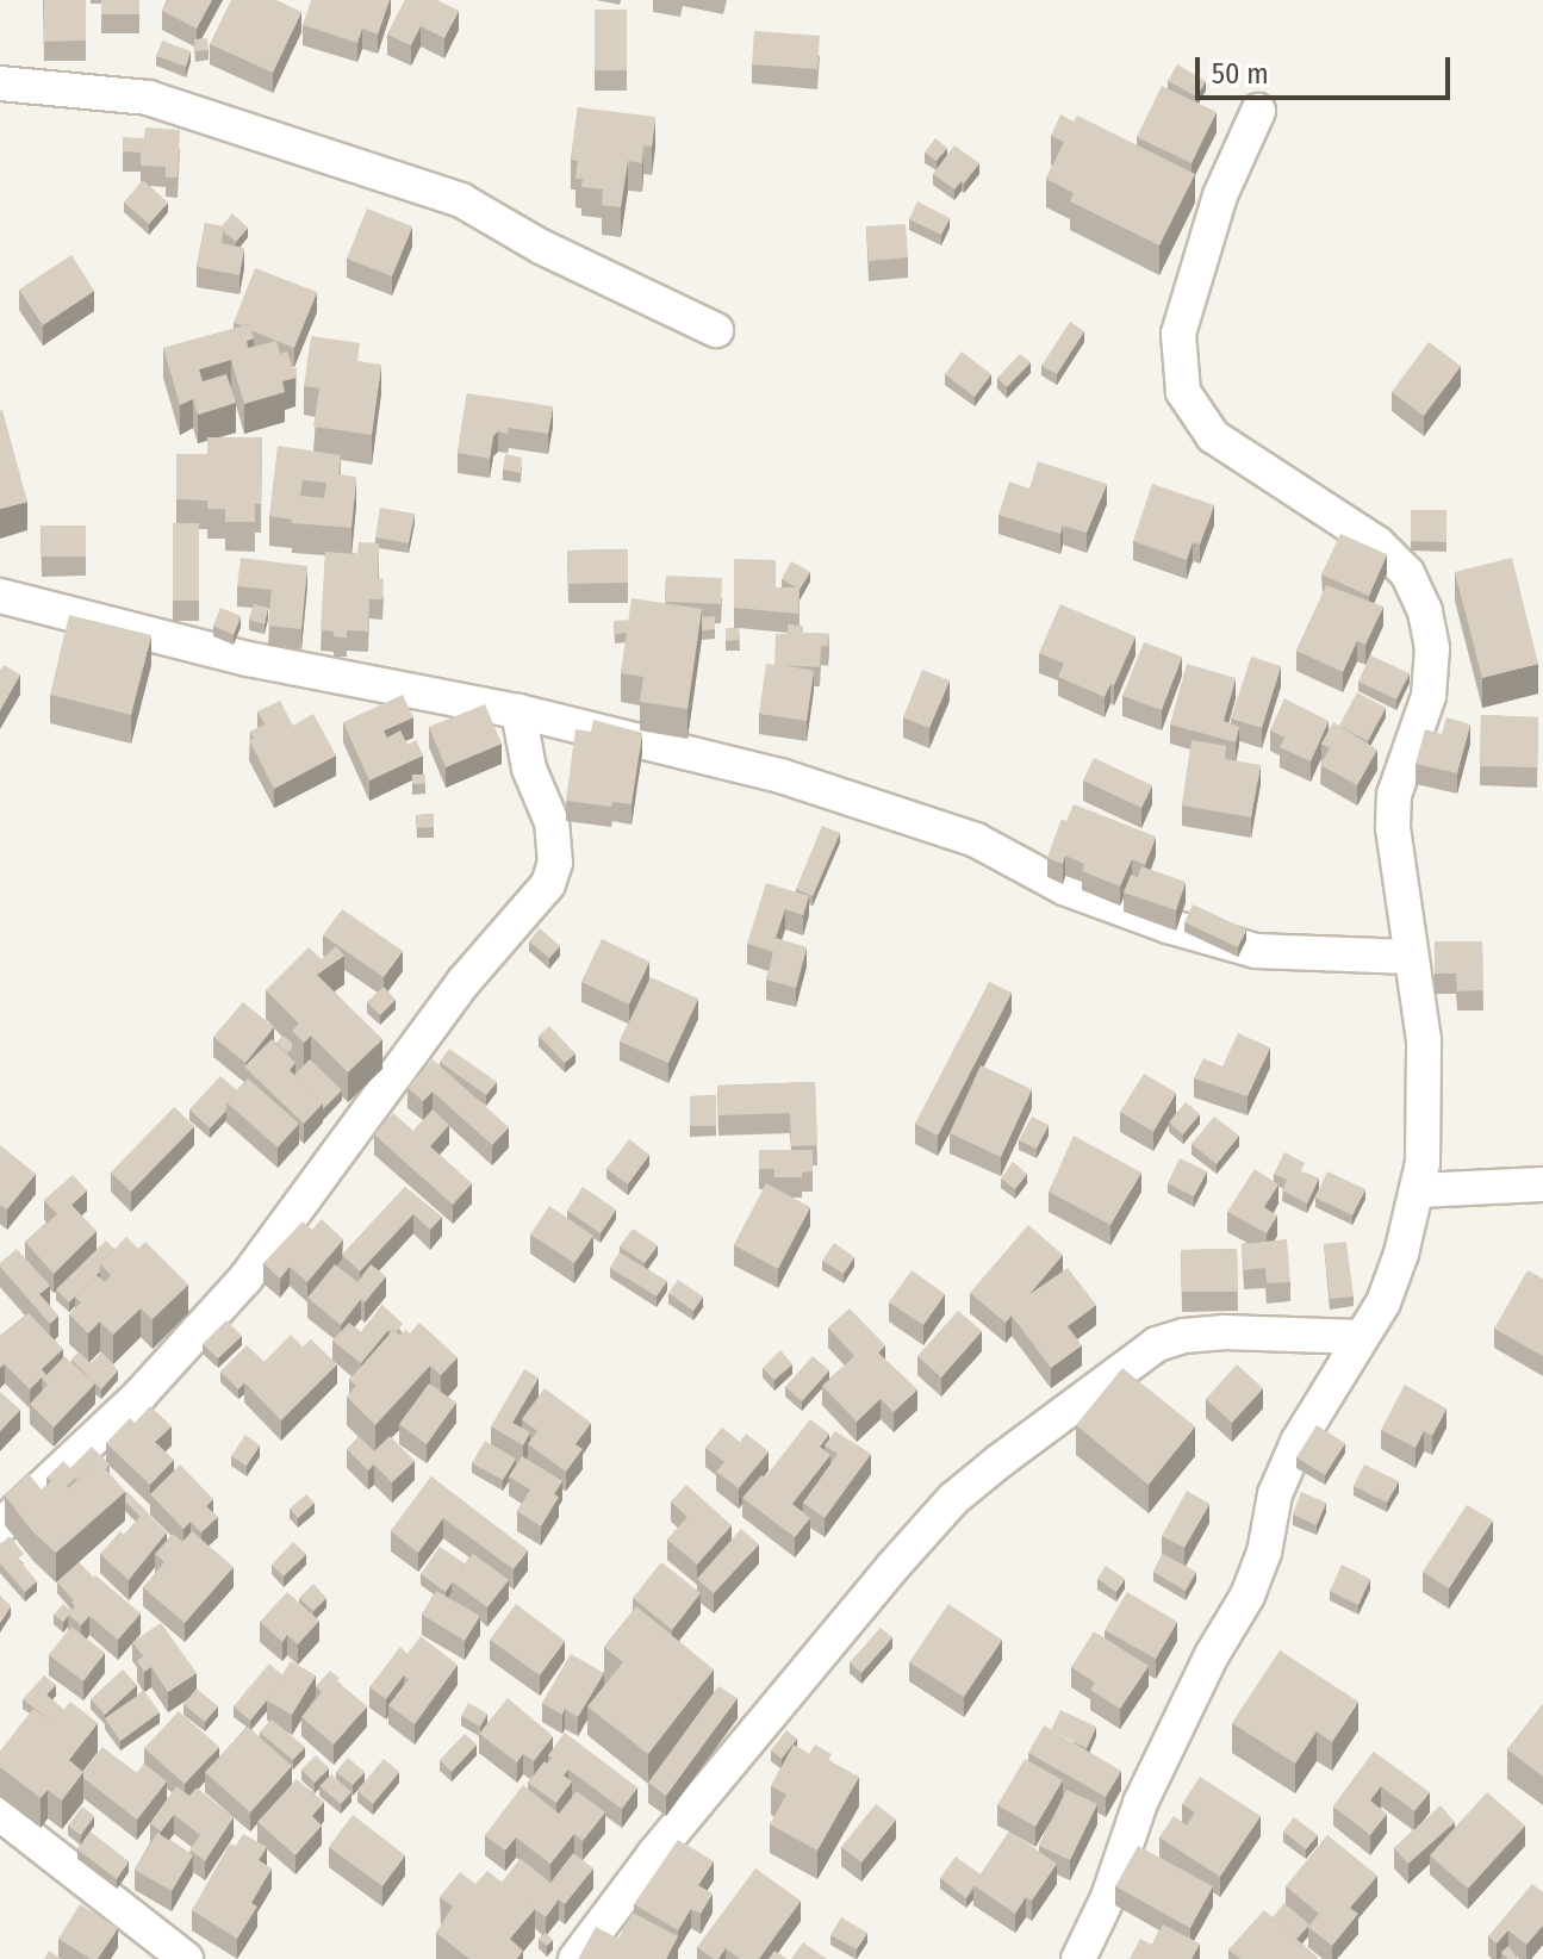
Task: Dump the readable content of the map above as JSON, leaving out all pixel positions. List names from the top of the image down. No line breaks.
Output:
{"scale_bar":"50 m"}
